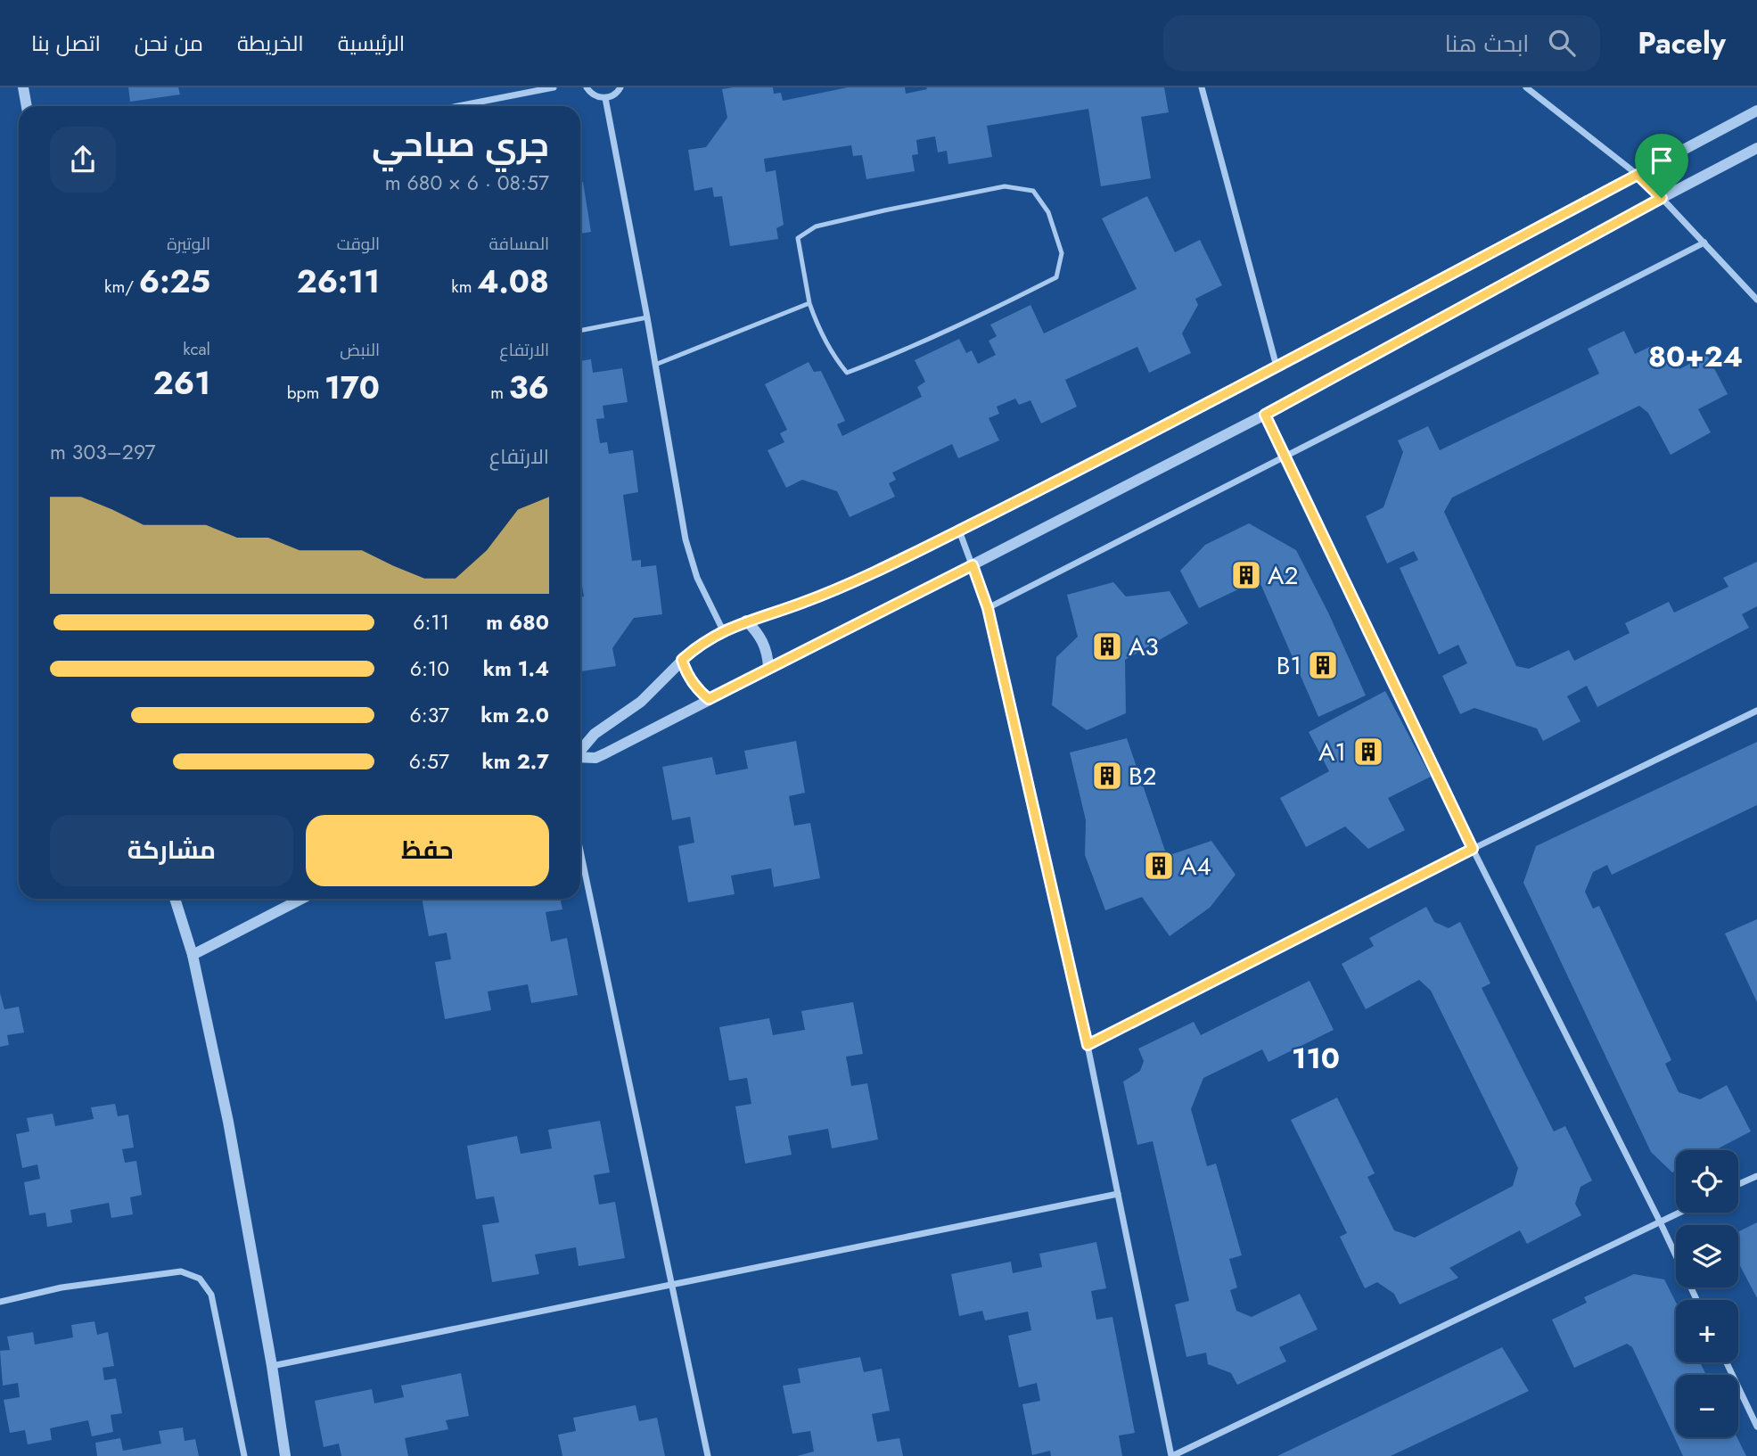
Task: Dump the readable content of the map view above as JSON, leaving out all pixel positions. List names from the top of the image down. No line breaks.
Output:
{"districts":["80+24","110"],"places":{"building":["A2","A3","B1","A1","B2","A4"]},"page":{"header":"Pacely","search":"ابحث هنا","nav":["الرئيسية","الخريطة","من نحن","اتصل بنا"],"heading":["جري صباحي","08:57 · 6 × 680 m"],"stats":[["المسافة","4.08 km"],["الوقت","26:11"],["الوتيرة","6:25 /km"],["الارتفاع","36 m"],["النبض","170 bpm"],["kcal","261"]],"chart":["الارتفاع","297–303 m"],"list":[{"name":"680 m","note":"6:11"},{"name":"1.4 km","note":"6:10"},{"name":"2.0 km","note":"6:37"},{"name":"2.7 km","note":"6:57"}],"buttons":["حفظ","مشاركة"],"map_buttons":["+","−"]}}
